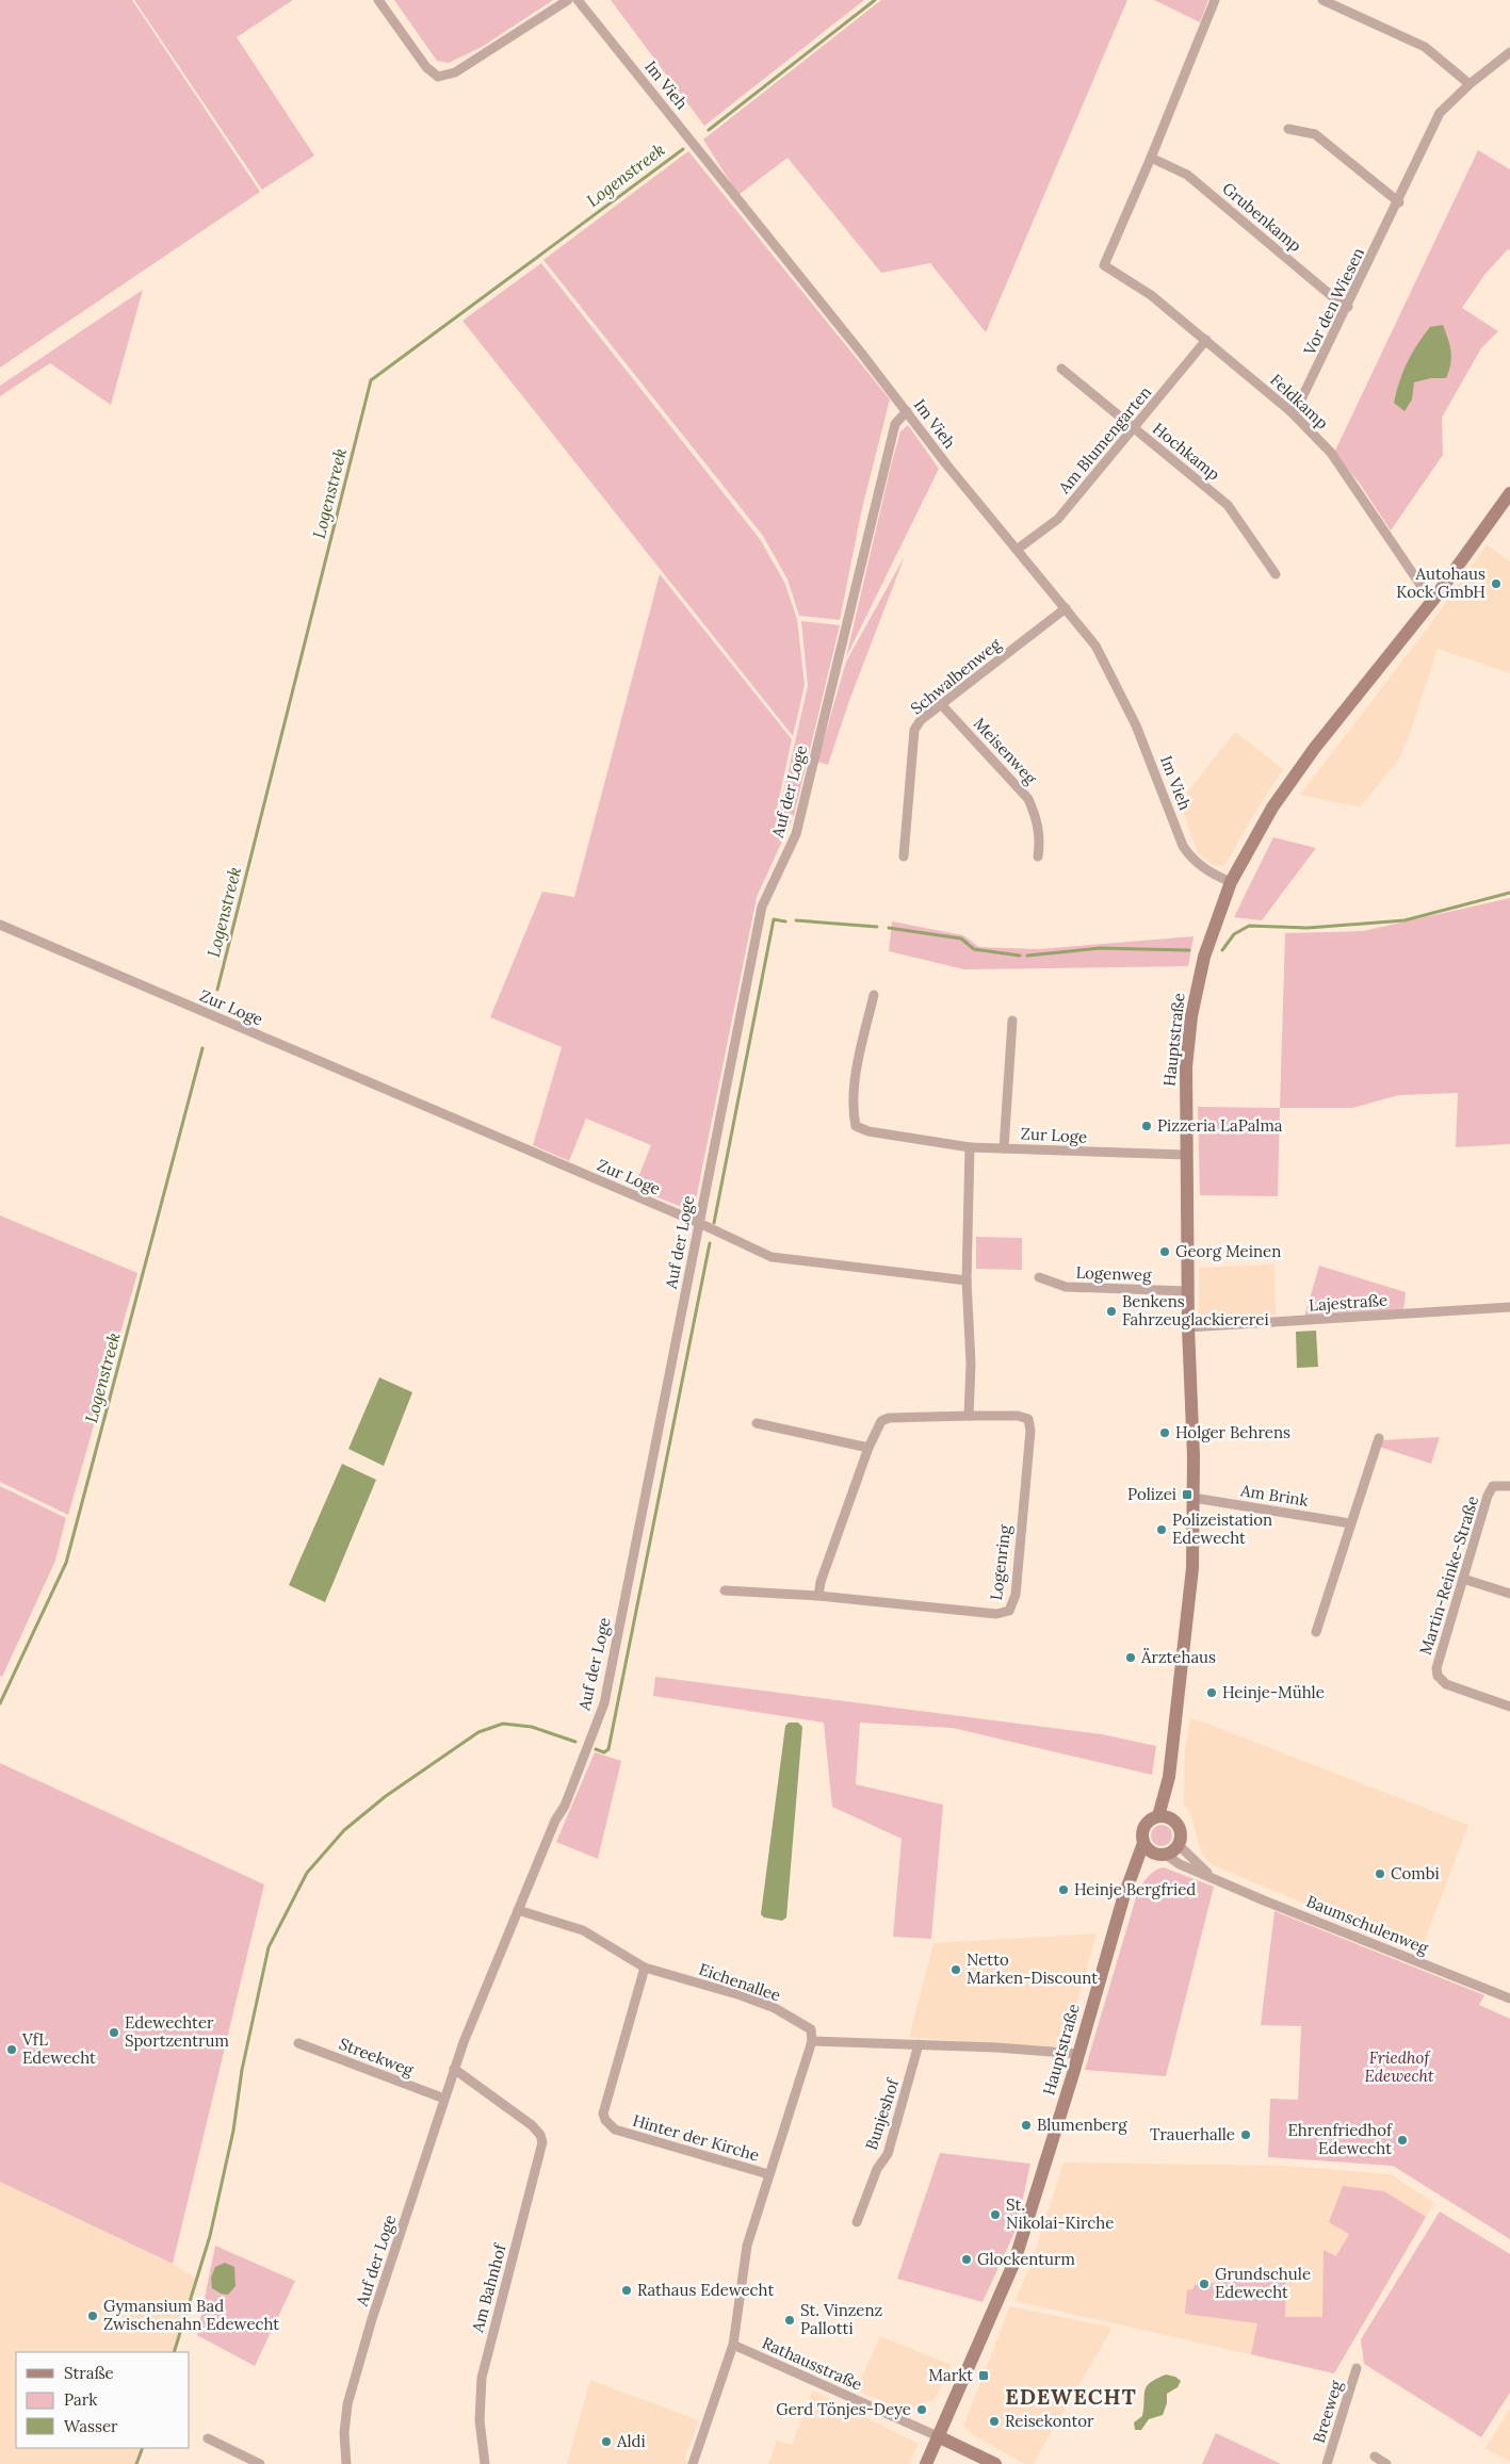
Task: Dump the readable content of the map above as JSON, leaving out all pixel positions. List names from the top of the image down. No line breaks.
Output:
{"streets":{"main road":["Hauptstraße"],"street":["Im Vieh","Grubenkamp","Vor den Wiesen","Feldkamp","Am Blumengarten","Hochkamp","Schwalbenweg","Meisenweg","Auf der Loge","Zur Loge","Logenweg","Lajestraße","Am Brink","Logenring","Martin-Reinke-Straße","Baumschulenweg","Eichenallee","Streekweg","Bunjeshof","Hinter der Kirche","Am Bahnhof","Rathausstraße","Breeweg"]},"crossings":[["Im Vieh","Am Blumengarten"],["Im Vieh","Schwalbenweg"],["Im Vieh","Auf der Loge"],["Im Vieh","Hauptstraße"],["Grubenkamp","Vor den Wiesen"],["Grubenkamp","Feldkamp"],["Vor den Wiesen","Feldkamp"],["Feldkamp","Am Blumengarten"],["Feldkamp","Hauptstraße"],["Am Blumengarten","Hochkamp"],["Schwalbenweg","Meisenweg"],["Auf der Loge","Zur Loge"],["Auf der Loge","Eichenallee"],["Auf der Loge","Streekweg"],["Auf der Loge","Am Bahnhof"],["Zur Loge","Hauptstraße"],["Hauptstraße","Logenweg"],["Hauptstraße","Lajestraße"],["Hauptstraße","Am Brink"],["Hauptstraße","Baumschulenweg"],["Hauptstraße","Rathausstraße"],["Eichenallee","Hinter der Kirche"]],"districts":["EDEWECHT"],"water":["Logenstreek"],"parks":["Friedhof Edewecht"],"places":{"other":["Autohaus Kock GmbH","Pizzeria LaPalma","Georg Meinen","Benkens Fahrzeuglackiererei","Holger Behrens","Polizeistation Edewecht","Ärztehaus","Heinje-Mühle","Combi","Heinje Bergfried","Netto Marken-Discount","Edewechter Sportzentrum","VfL Edewecht","Blumenberg","Trauerhalle","Ehrenfriedhof Edewecht","St. Nikolai-Kirche","Glockenturm","Grundschule Edewecht","Rathaus Edewecht","Gymansium Bad Zwischenahn Edewecht","St. Vinzenz Pallotti","Gerd Tönjes-Deye","Reisekontor","Aldi"],"transit":["Polizei","Markt"]},"legend":["Straße","Park","Wasser"]}
